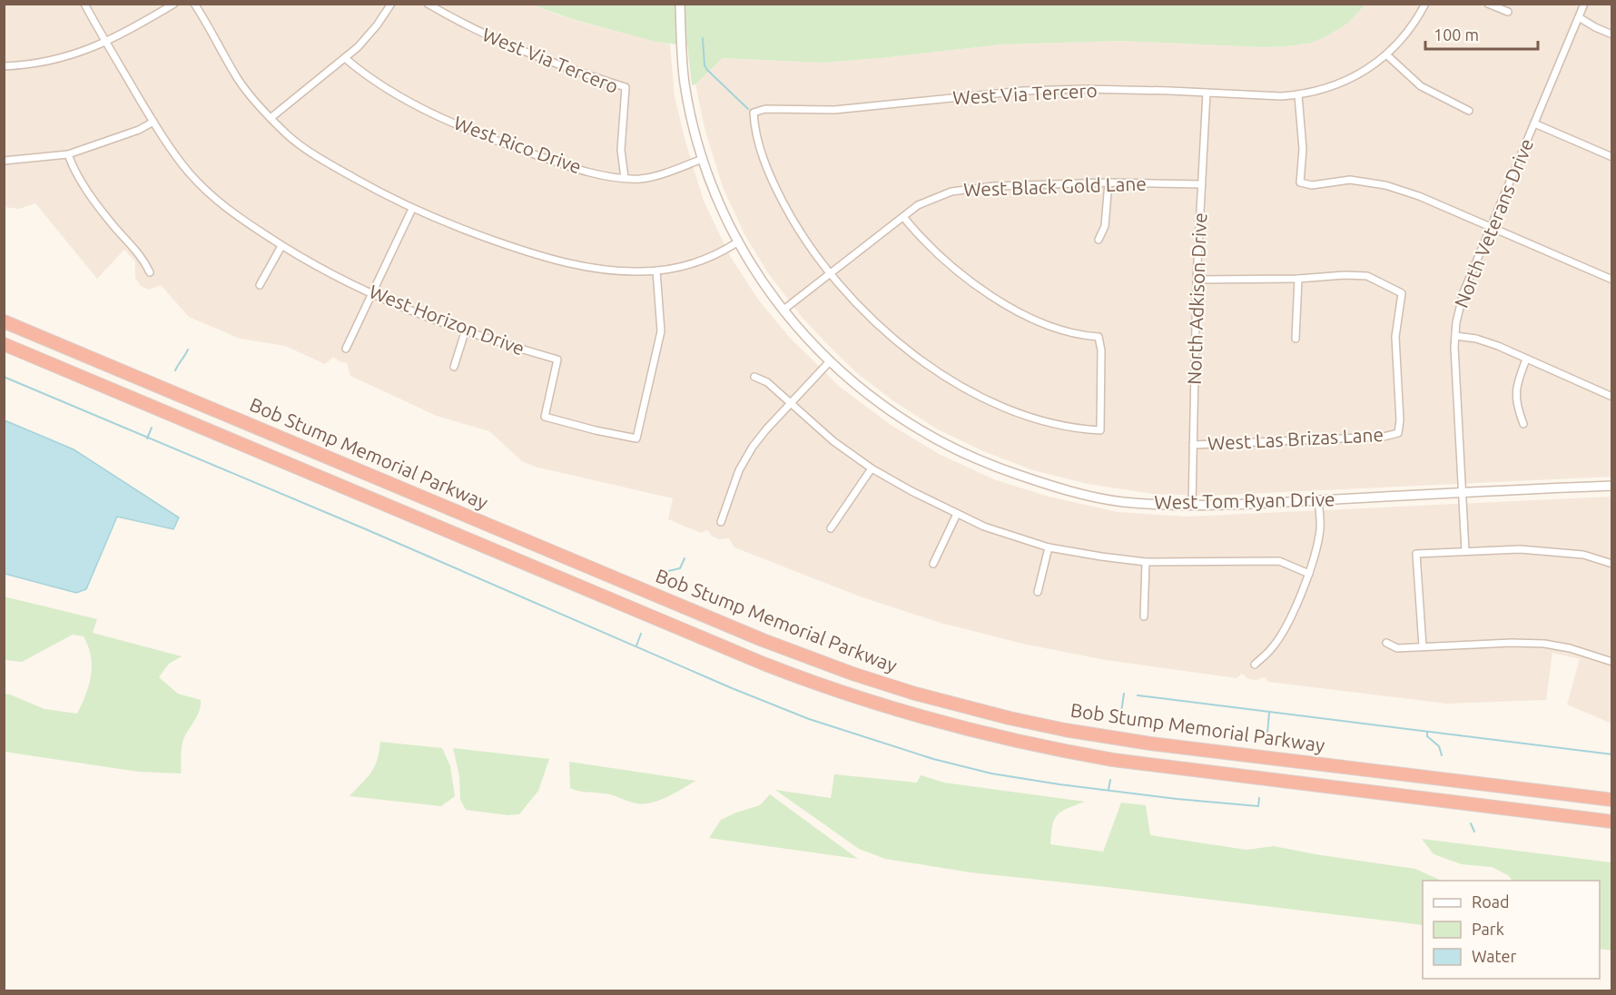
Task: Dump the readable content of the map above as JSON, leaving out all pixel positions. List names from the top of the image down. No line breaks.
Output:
{"streets":{"highway":["Bob Stump Memorial Parkway"],"street":["West Via Tercero","West Rico Drive","West Black Gold Lane","North Veterans Drive","North Adkison Drive","West Horizon Drive","West Las Brizas Lane","West Tom Ryan Drive"]},"crossings":[["West Via Tercero","West Rico Drive"],["West Via Tercero","West Black Gold Lane"],["West Via Tercero","North Adkison Drive"],["West Rico Drive","West Tom Ryan Drive"],["West Black Gold Lane","North Adkison Drive"],["West Black Gold Lane","West Tom Ryan Drive"],["North Veterans Drive","West Tom Ryan Drive"],["North Adkison Drive","West Las Brizas Lane"],["North Adkison Drive","West Tom Ryan Drive"]],"legend":["Road","Park","Water"],"scale_bar":"100 m"}
